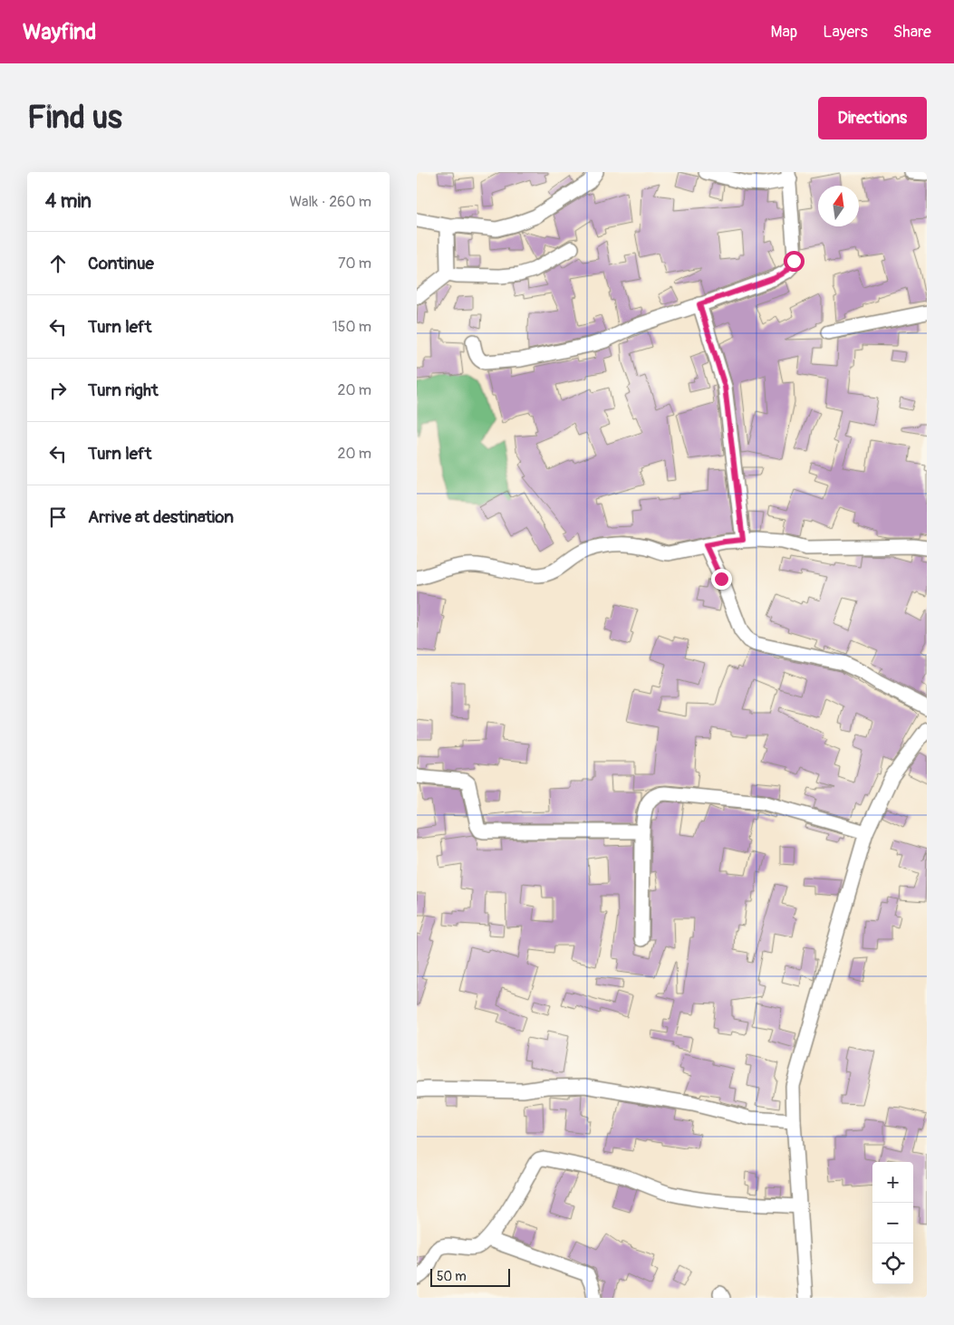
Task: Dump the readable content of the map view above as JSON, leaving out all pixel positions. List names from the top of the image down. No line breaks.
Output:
{"scale_bar":"50 m","north":"top","page":{"header":"Wayfind","nav":["Map","Layers","Share"],"buttons":"Directions","title":"Find us","heading":["4 min","Walk · 260 m"],"list":[["Continue","70 m"],["Turn left","150 m"],["Turn right","20 m"],["Turn left","20 m"],"Arrive at destination"],"map_buttons":["+","−"],"scale":"50 m"}}
